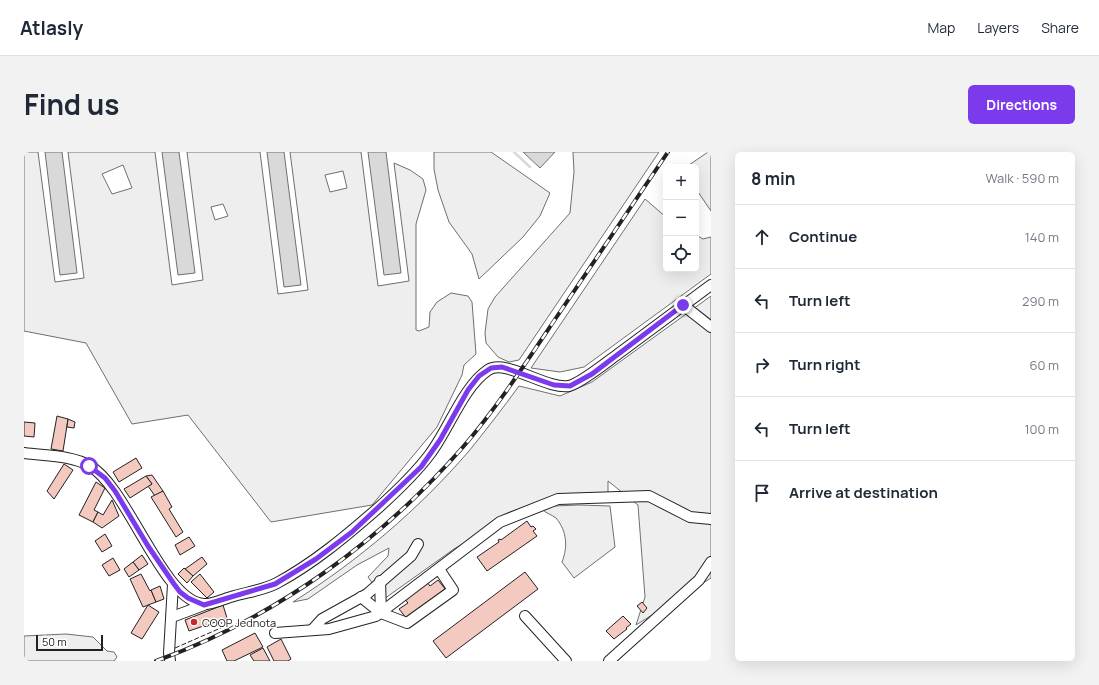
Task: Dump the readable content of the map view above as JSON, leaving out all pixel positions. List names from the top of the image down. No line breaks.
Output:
{"places":["COOP Jednota"],"scale_bar":"50 m","page":{"header":"Atlasly","nav":["Map","Layers","Share"],"title":"Find us","buttons":"Directions","heading":["8 min","Walk · 590 m"],"map_buttons":["+","−"],"list":[["Continue","140 m"],["Turn left","290 m"],["Turn right","60 m"],["Turn left","100 m"],"Arrive at destination"],"scale":"50 m"}}
